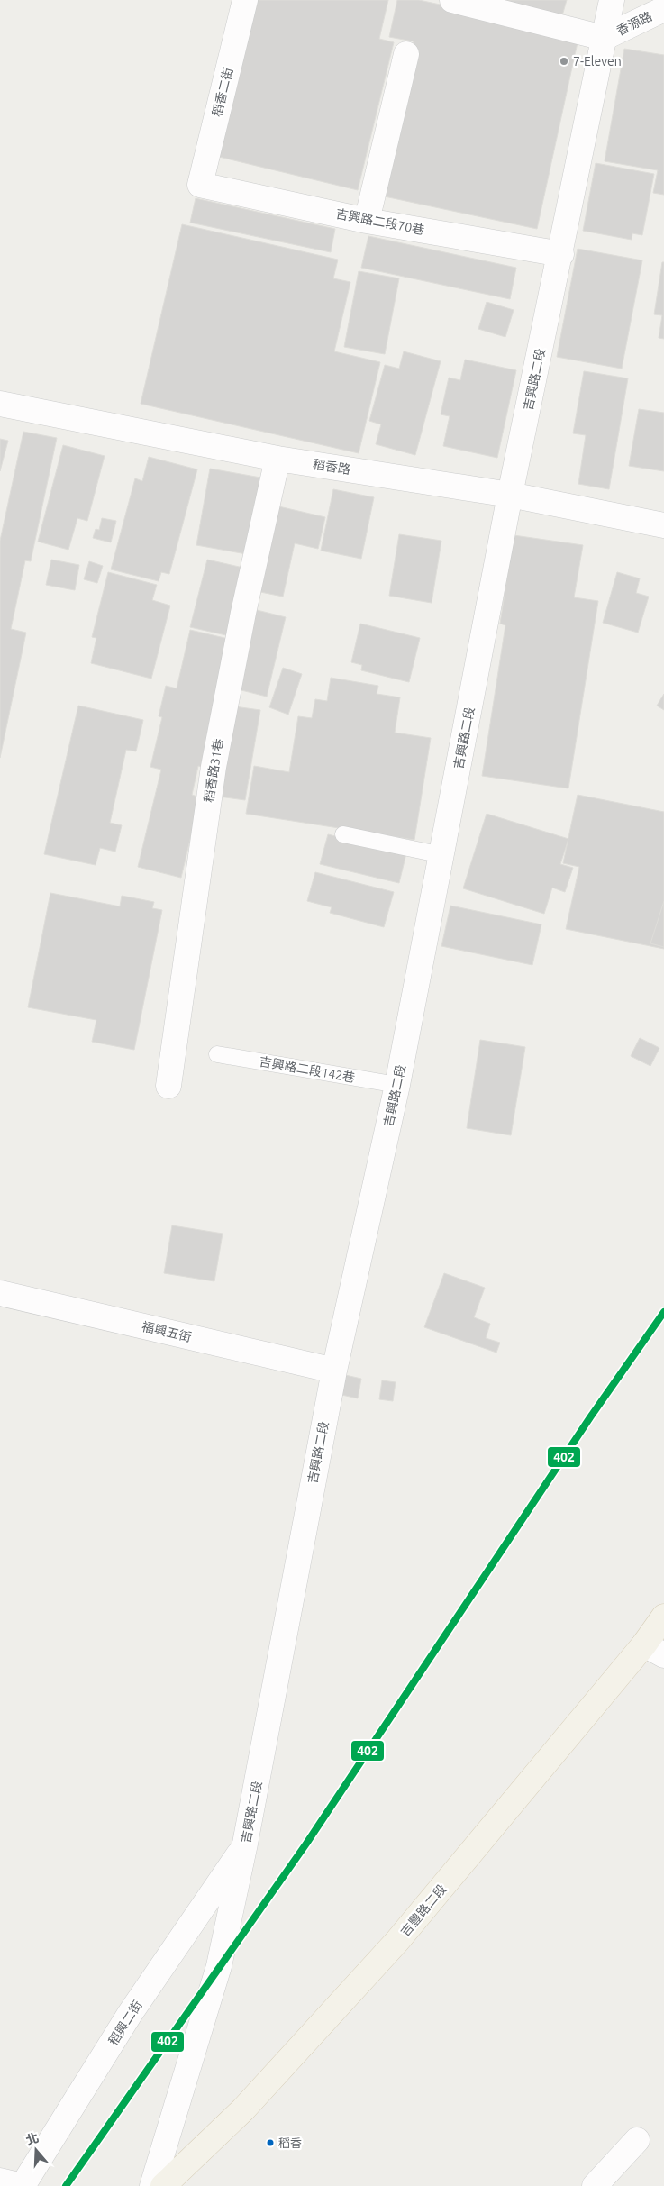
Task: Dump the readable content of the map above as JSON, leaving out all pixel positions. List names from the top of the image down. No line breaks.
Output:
{"streets":{"main road":["吉豐路二段"],"street":["香源路","稻香二街","吉興路二段70巷","吉興路二段","稻香路","稻香路31巷","福興五街","稻興二街"],"lane":["吉興路二段142巷"]},"crossings":[["香源路","吉興路二段"],["稻香二街","吉興路二段70巷"],["吉興路二段70巷","吉興路二段"],["吉興路二段","稻香路"],["吉興路二段","吉興路二段142巷"],["吉興路二段","福興五街"],["吉興路二段","稻興二街"],["稻香路","稻香路31巷"]],"places":["7-Eleven","稻香"],"lines":["transit line 402"],"north":"top"}
